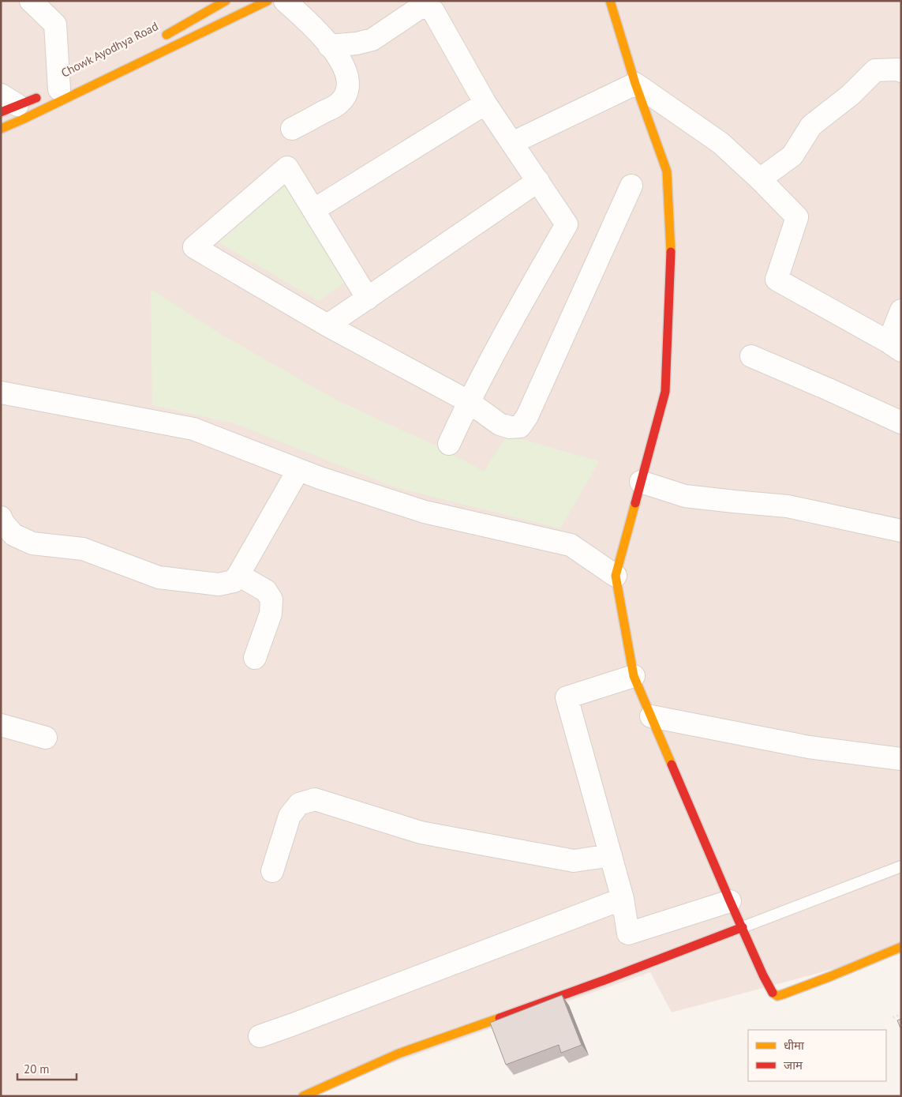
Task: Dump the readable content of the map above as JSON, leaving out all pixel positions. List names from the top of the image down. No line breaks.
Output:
{"streets":{"street":["Chowk Ayodhya Road"]},"legend":["धीमा","जाम"],"scale_bar":"20 m"}
